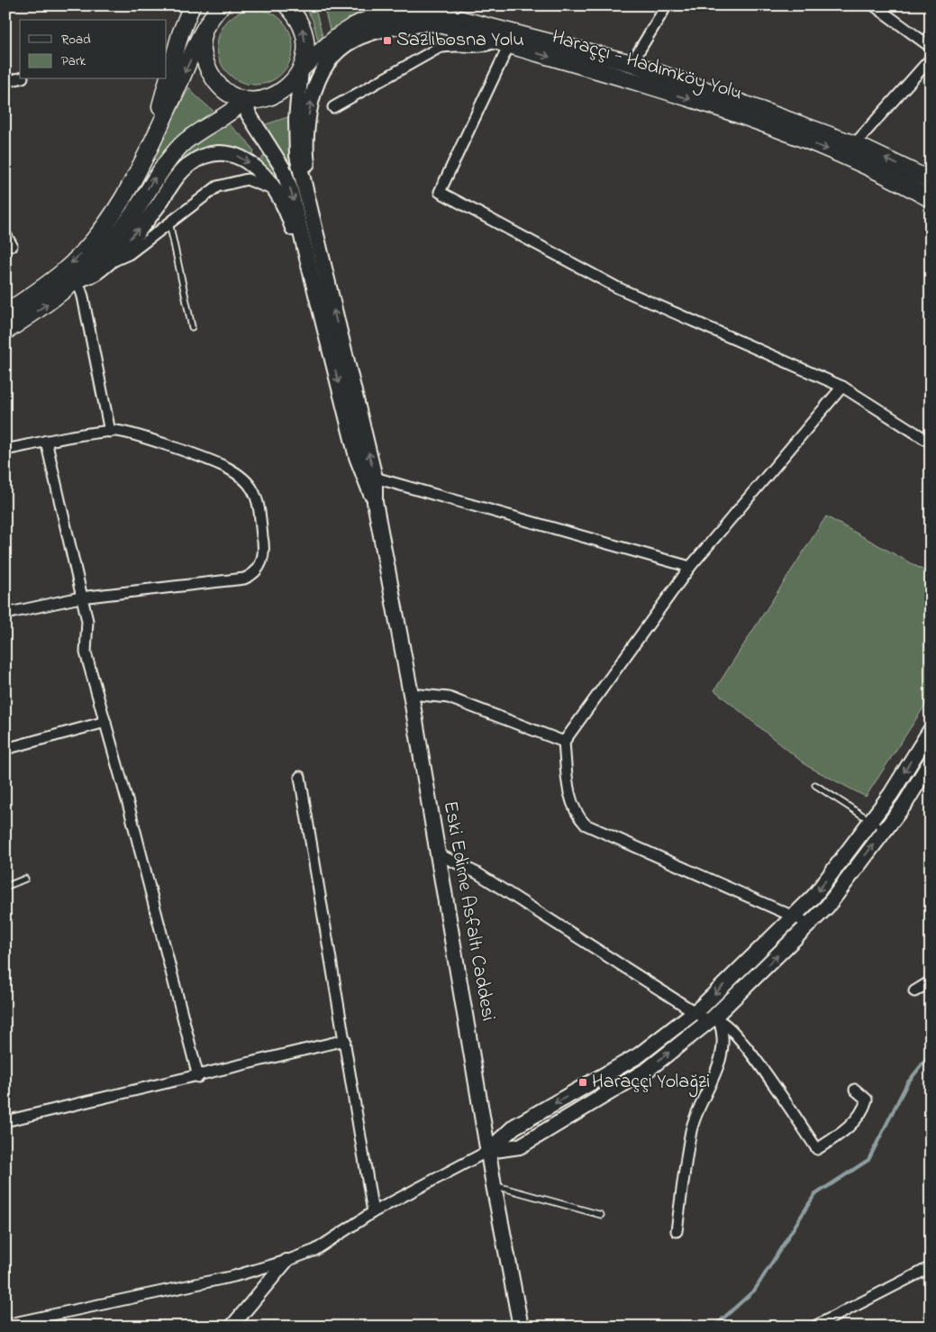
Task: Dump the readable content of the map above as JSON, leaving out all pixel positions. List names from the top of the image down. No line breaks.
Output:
{"streets":{"main road":["Haraççı - Hadımköy Yolu","Eski Edirne Asfaltı Caddesi"]},"places":{"transit":["Sazlıbosna Yolu","Haraççi Yolağzi"]},"legend":["Road","Park"]}
